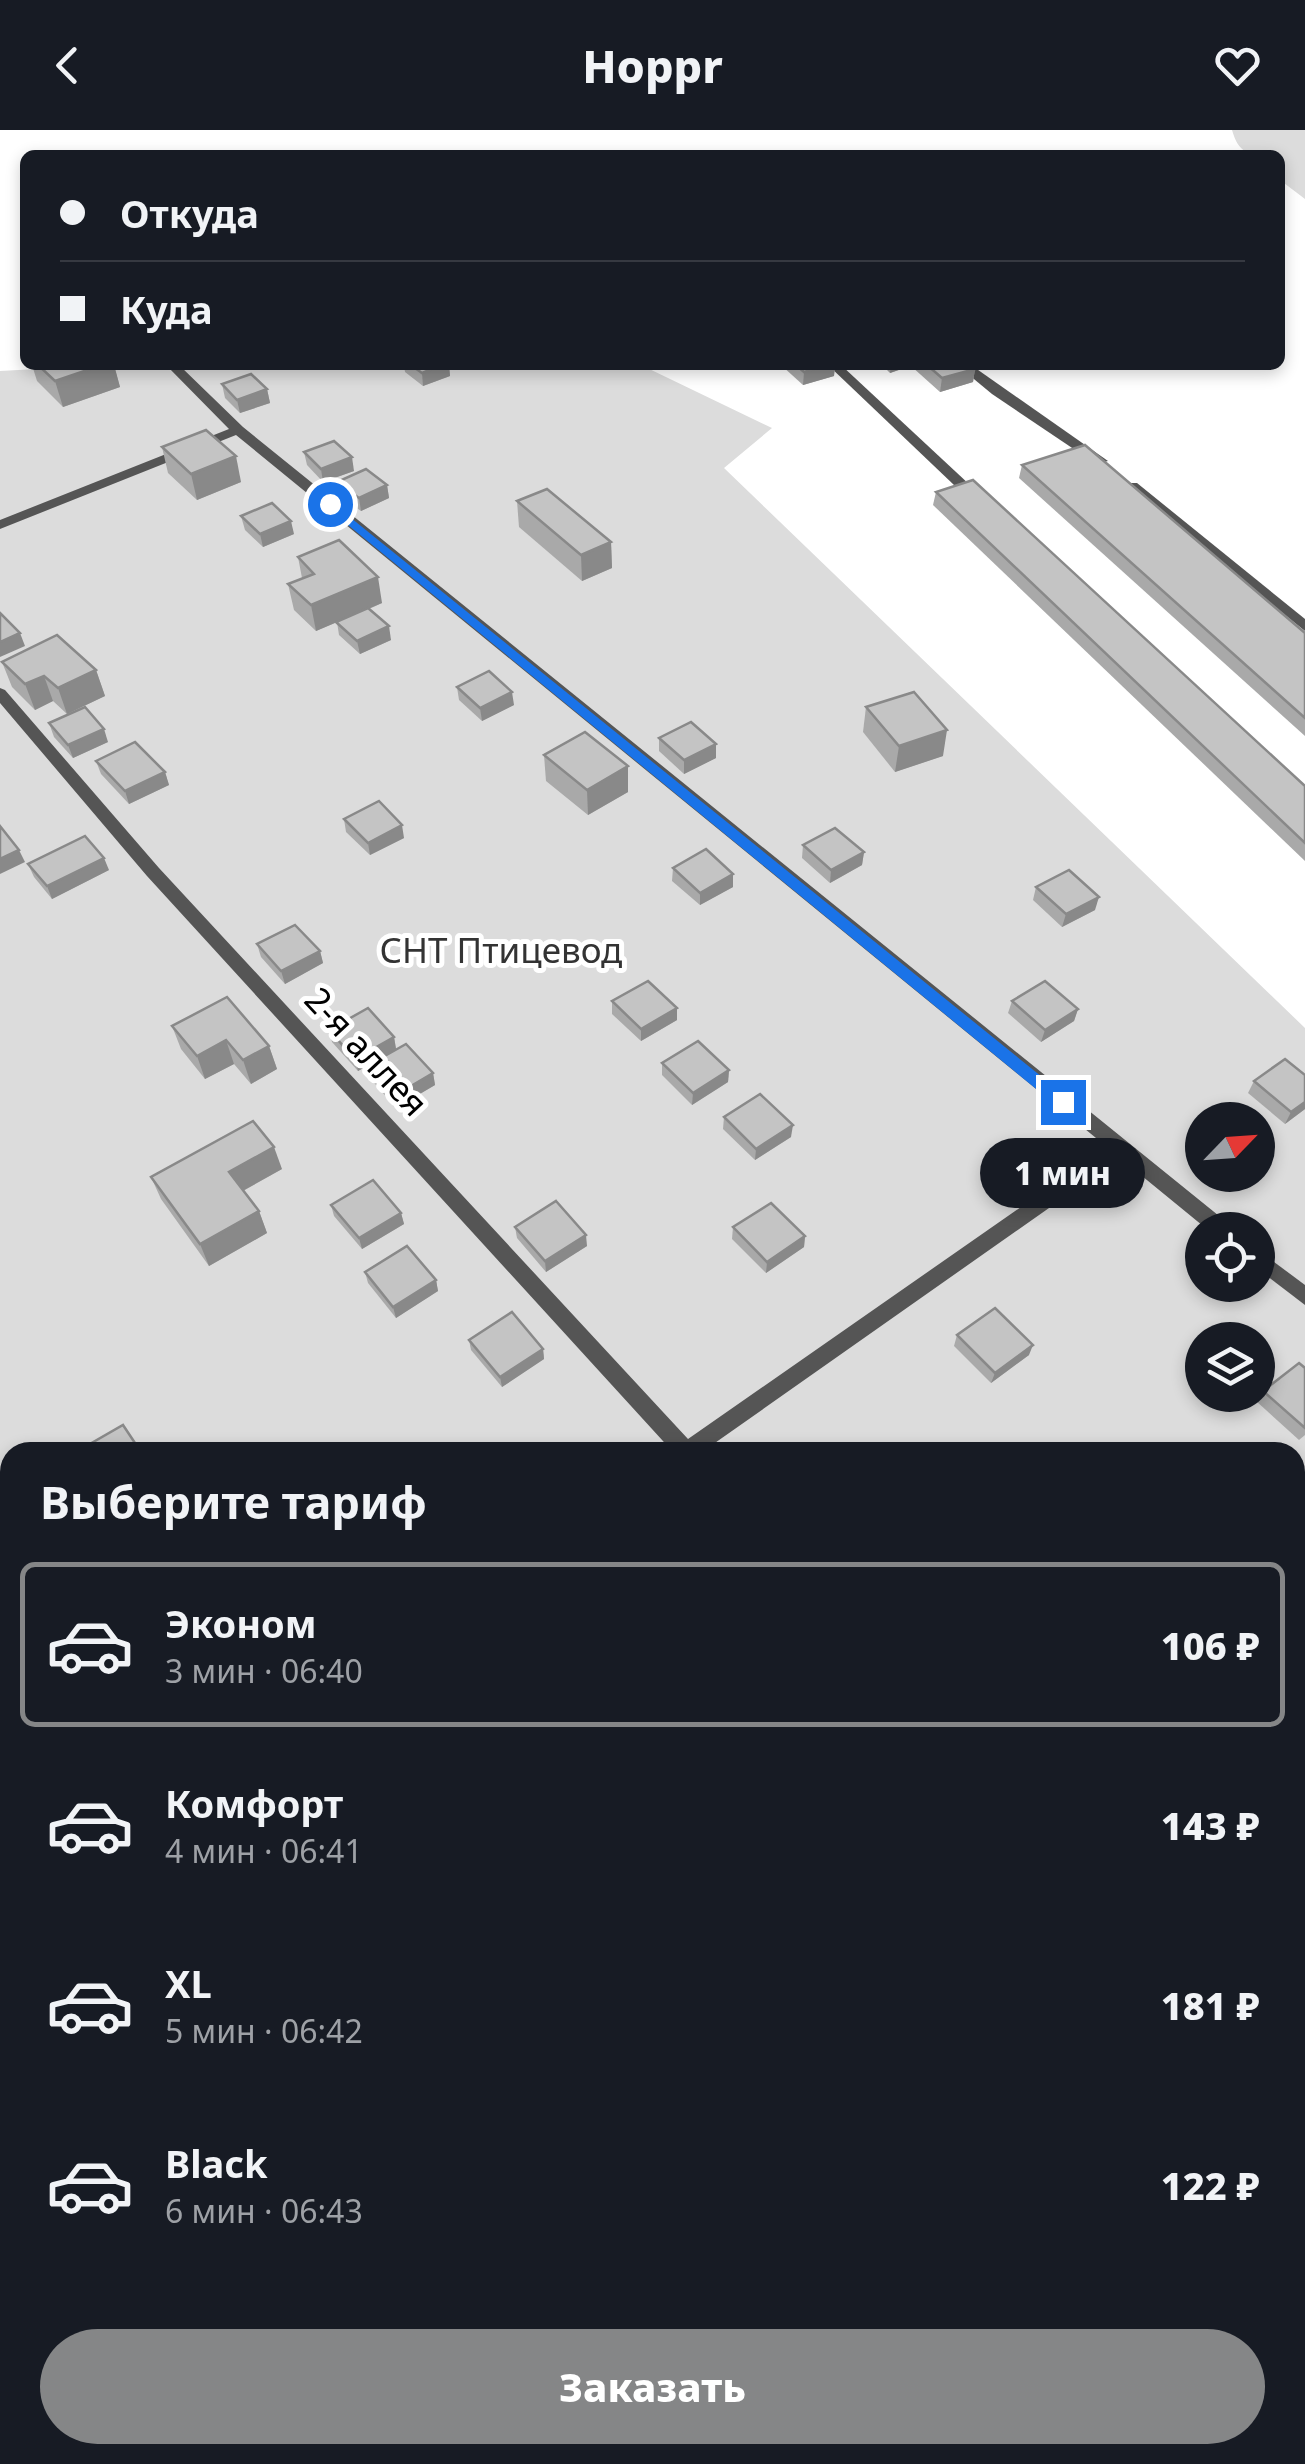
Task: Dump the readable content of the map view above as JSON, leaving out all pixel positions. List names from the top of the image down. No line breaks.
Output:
{"streets":{"lane":["2-я аллея"]},"parks":["СНТ Птицевод"],"north":"top right","page":{"header":"Hoppr","banner":["Откуда","Куда"],"bubble":"1 мин","heading":"Выберите тариф","list":[{"name":"Эконом","note":"3 мин · 06:40","value":"106 ₽"},{"name":"Комфорт","note":"4 мин · 06:41","value":"143 ₽"},{"name":"XL","note":"5 мин · 06:42","value":"181 ₽"},{"name":"Black","note":"6 мин · 06:43","value":"122 ₽"}],"buttons":"Заказать"}}
